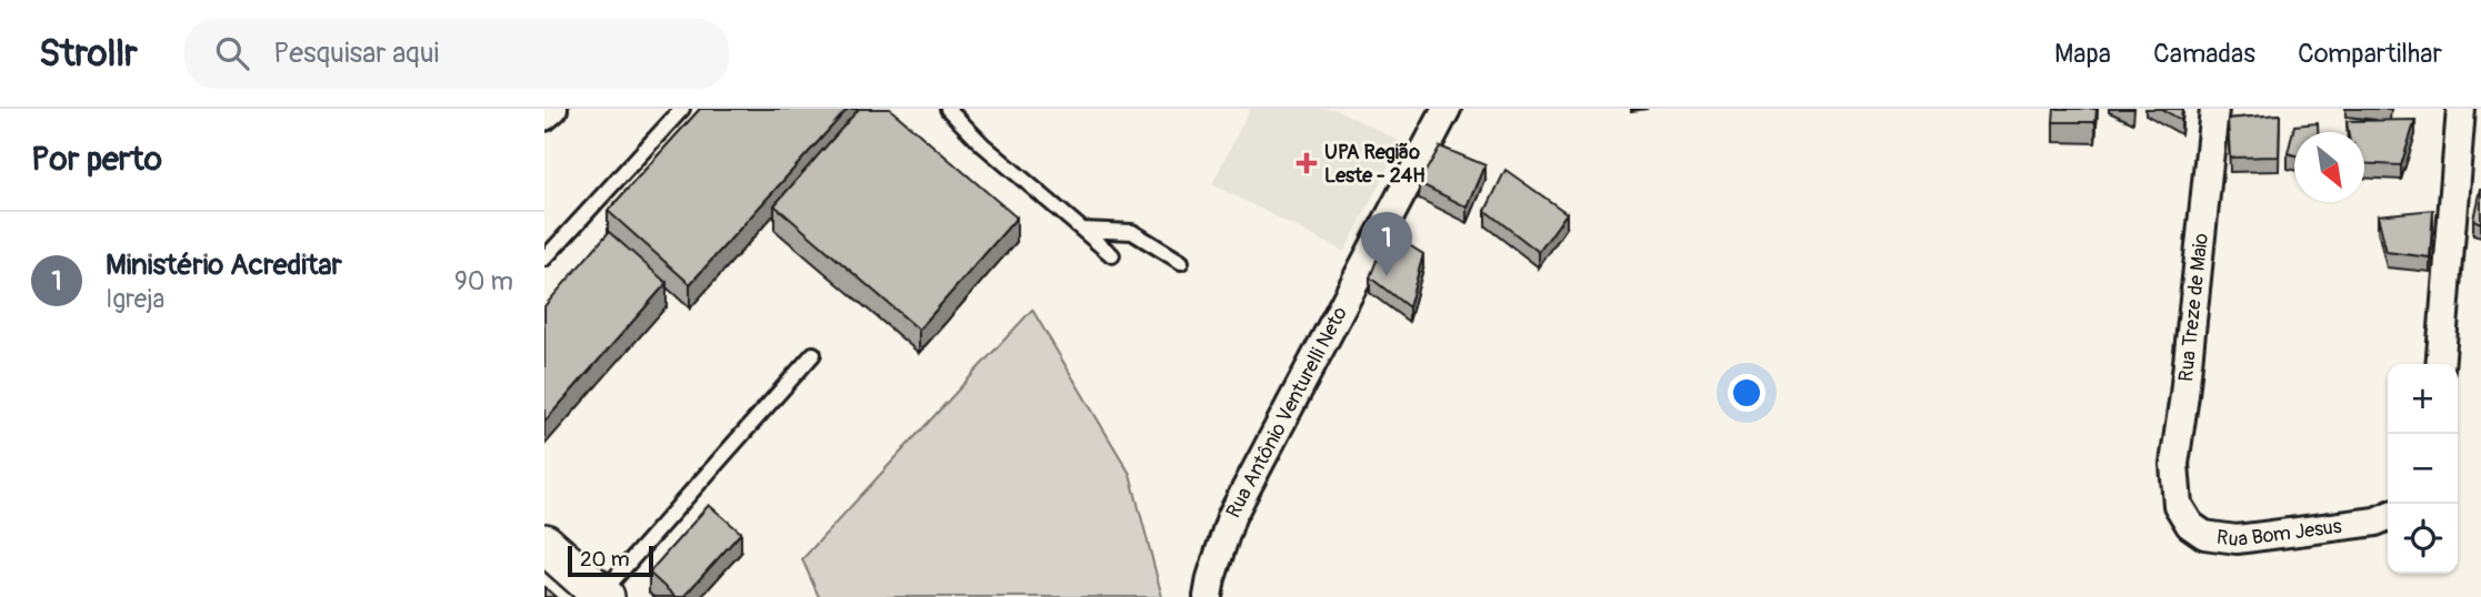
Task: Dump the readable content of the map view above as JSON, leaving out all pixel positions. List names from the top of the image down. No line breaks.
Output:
{"streets":{"street":["Rua Treze de Maio","Rua Antônio Venturelli Neto","Rua Bom Jesus"]},"crossings":[["Rua Treze de Maio","Rua Bom Jesus"]],"places":{"health":["UPA Região Leste - 24H"]},"scale_bar":"20 m","north":"bottom right","page":{"header":"Strollr","search":"Pesquisar aqui","nav":["Mapa","Camadas","Compartilhar"],"heading":"Por perto","list":[{"mark":"1","name":"Ministério Acreditar","note":"Igreja","value":"90 m"}],"pins":"1","map_buttons":["+","−"],"scale":"20 m"}}
